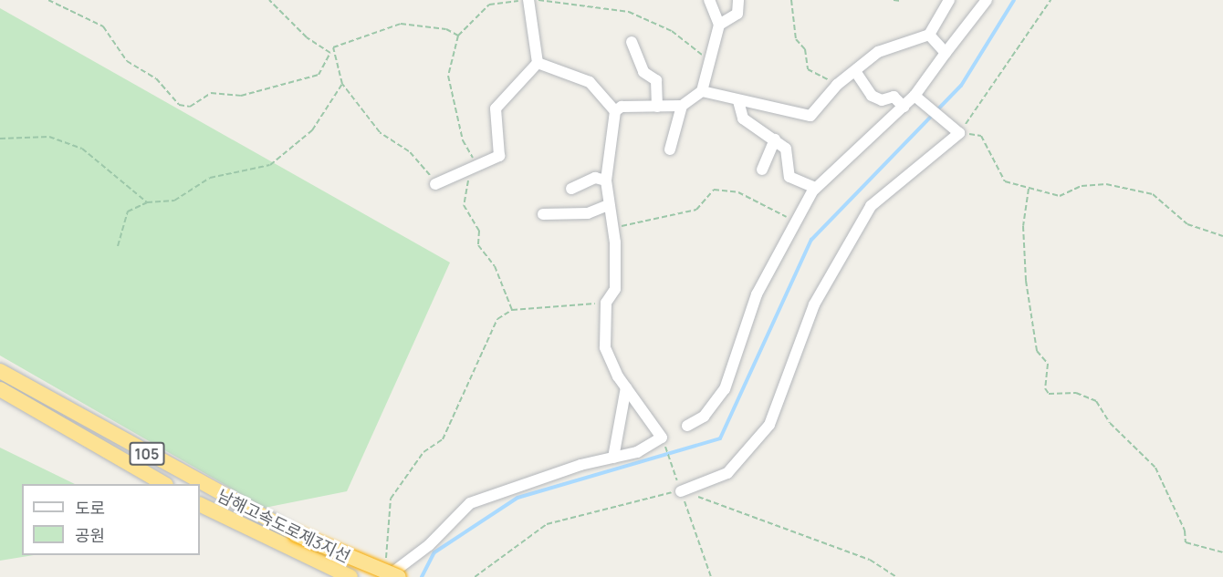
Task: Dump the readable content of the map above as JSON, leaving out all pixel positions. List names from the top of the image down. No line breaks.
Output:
{"streets":{"highway":["105","남해고속도로제3지선"]},"legend":["도로","공원"]}
